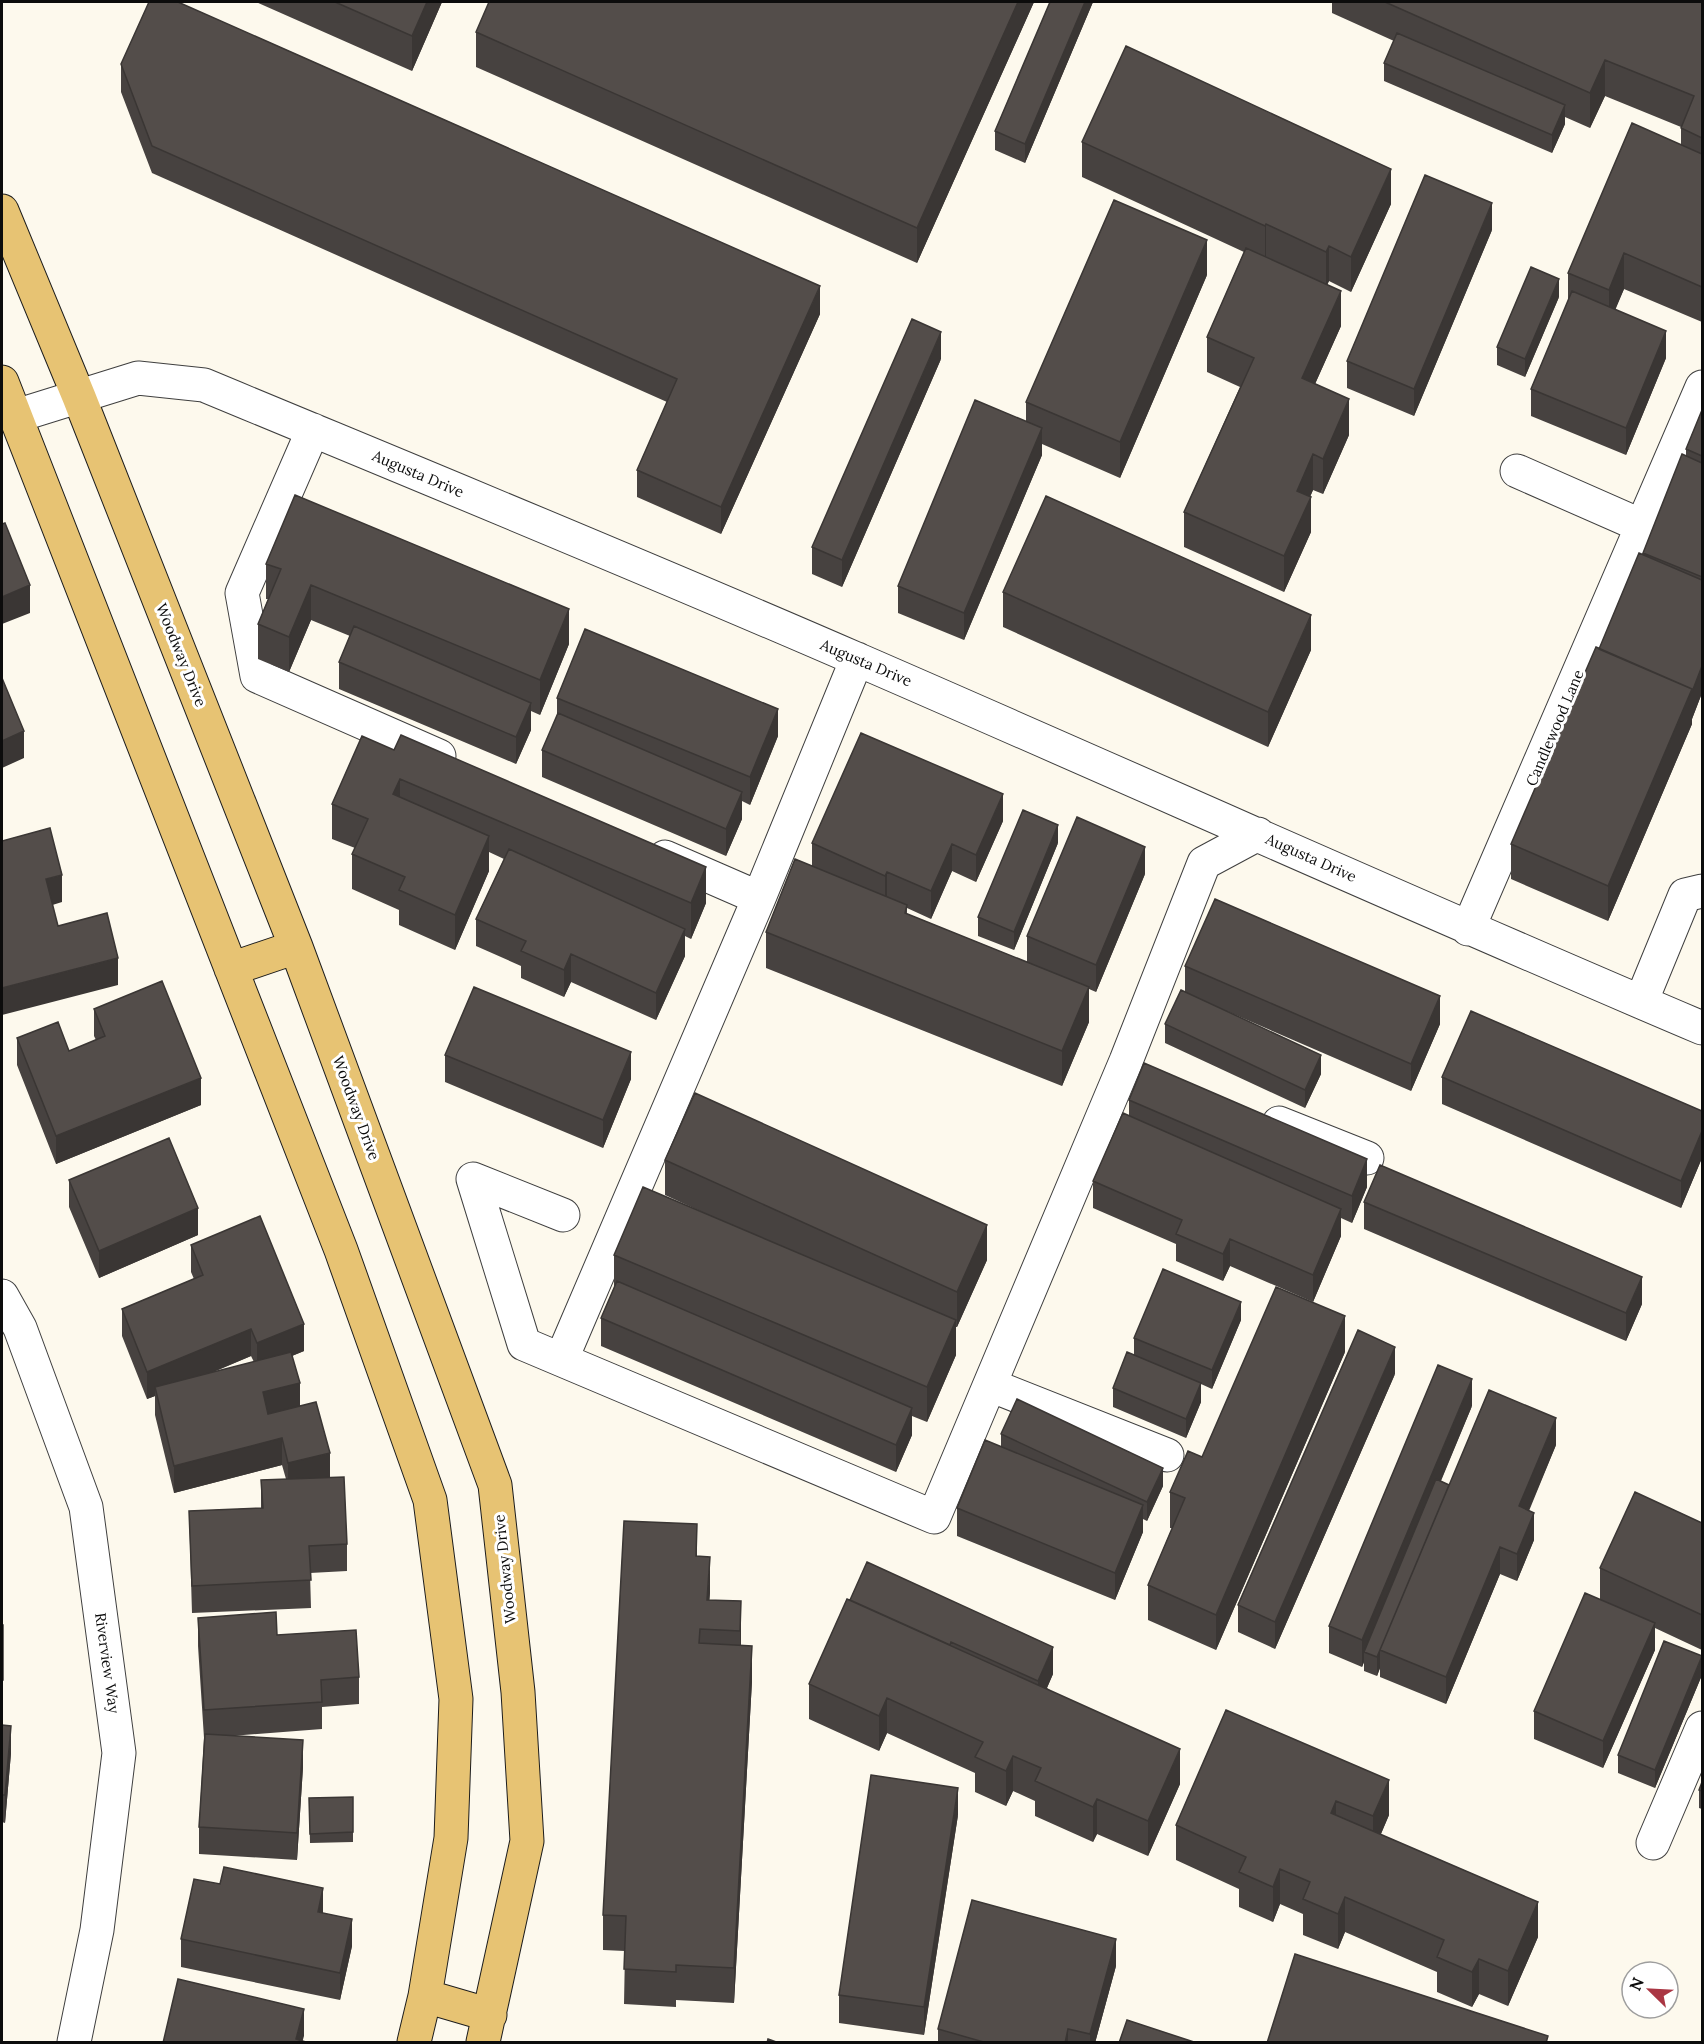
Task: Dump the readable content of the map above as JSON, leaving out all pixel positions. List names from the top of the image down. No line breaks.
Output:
{"streets":{"main road":["Woodway Drive"],"street":["Augusta Drive","Candlewood Lane","Riverview Way"]},"crossings":[["Augusta Drive","Woodway Drive"],["Augusta Drive","Candlewood Lane"]],"north":"top left"}
